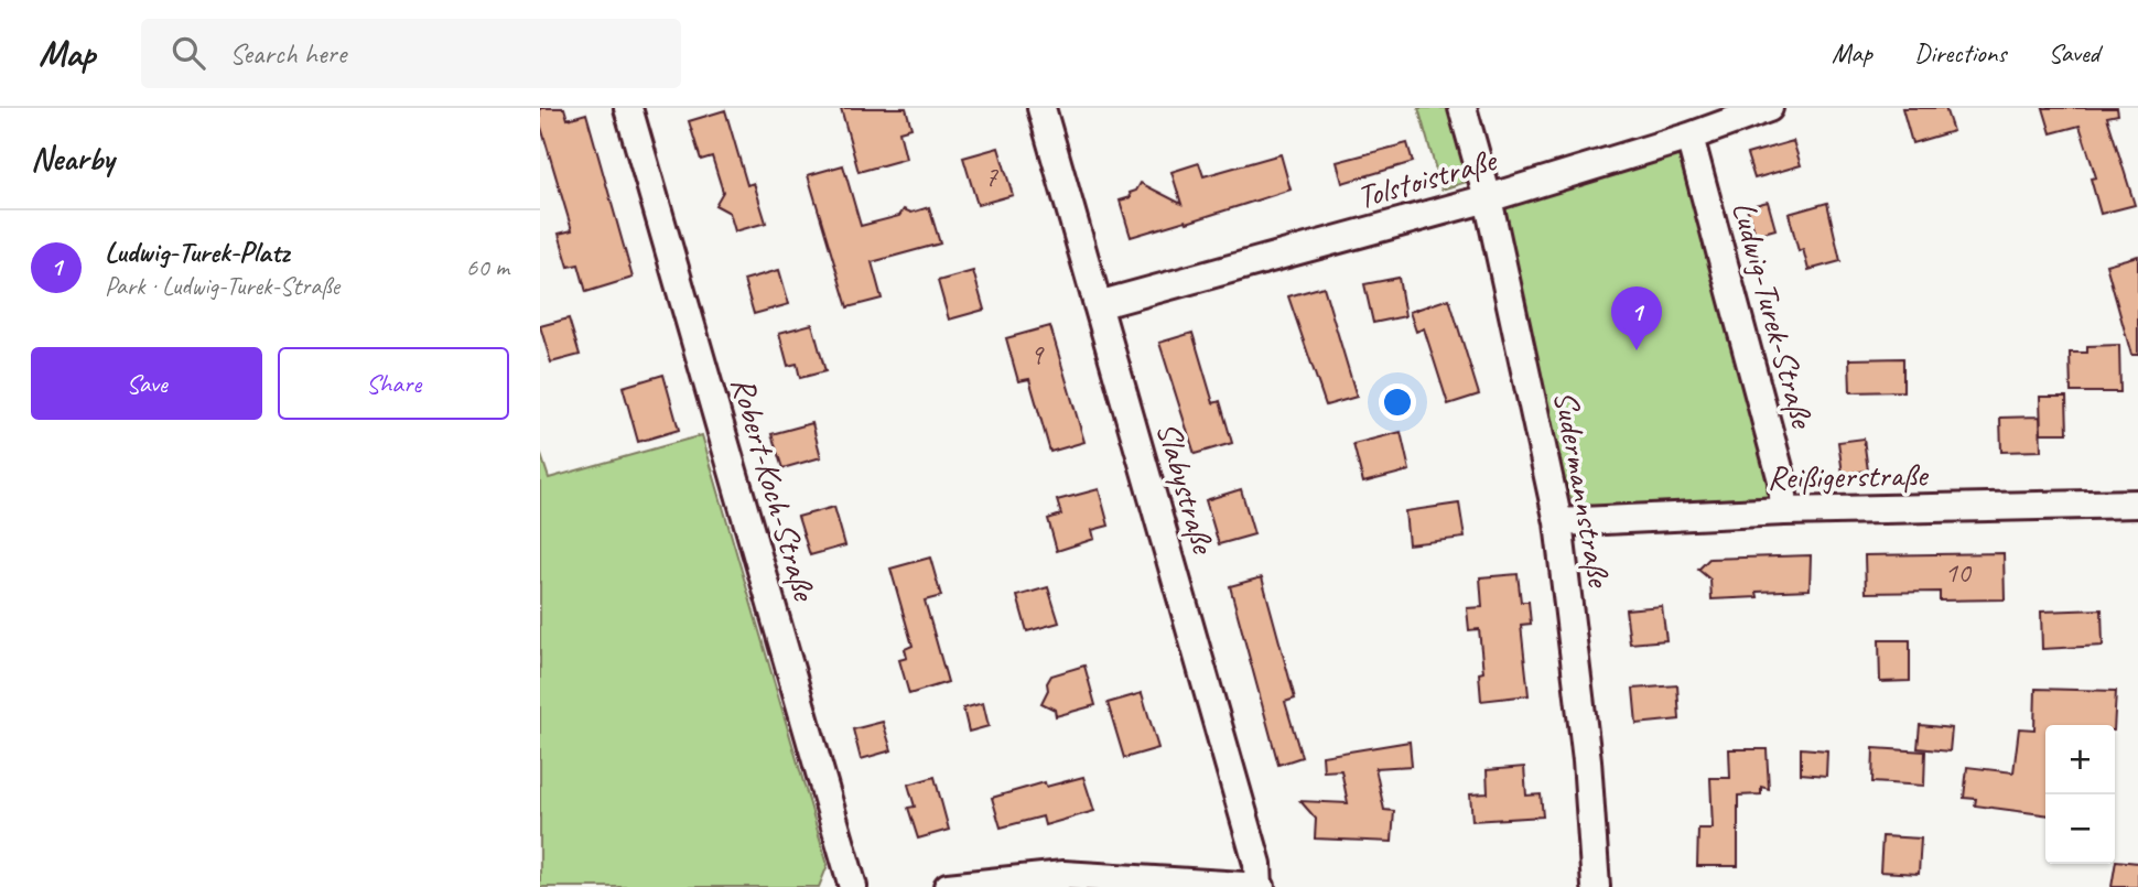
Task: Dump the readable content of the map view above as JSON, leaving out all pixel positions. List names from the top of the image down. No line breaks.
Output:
{"streets":{"street":["Tolstoistraße","Ludwig-Turek-Straße","Reißigerstraße","Slabystraße","Robert-Koch-Straße","Sudermannstraße"]},"crossings":[["Tolstoistraße","Ludwig-Turek-Straße"],["Tolstoistraße","Slabystraße"],["Tolstoistraße","Sudermannstraße"],["Ludwig-Turek-Straße","Reißigerstraße"],["Reißigerstraße","Sudermannstraße"]],"house_numbers":["7","9","10"],"page":{"header":"Map","search":"Search here","nav":["Map","Directions","Saved"],"heading":"Nearby","list":[{"mark":"1","name":"Ludwig-Turek-Platz","note":"Park · Ludwig-Turek-Straße","value":"60 m"}],"pins":"1","buttons":["Save","Share"],"map_buttons":["+","−"]}}
